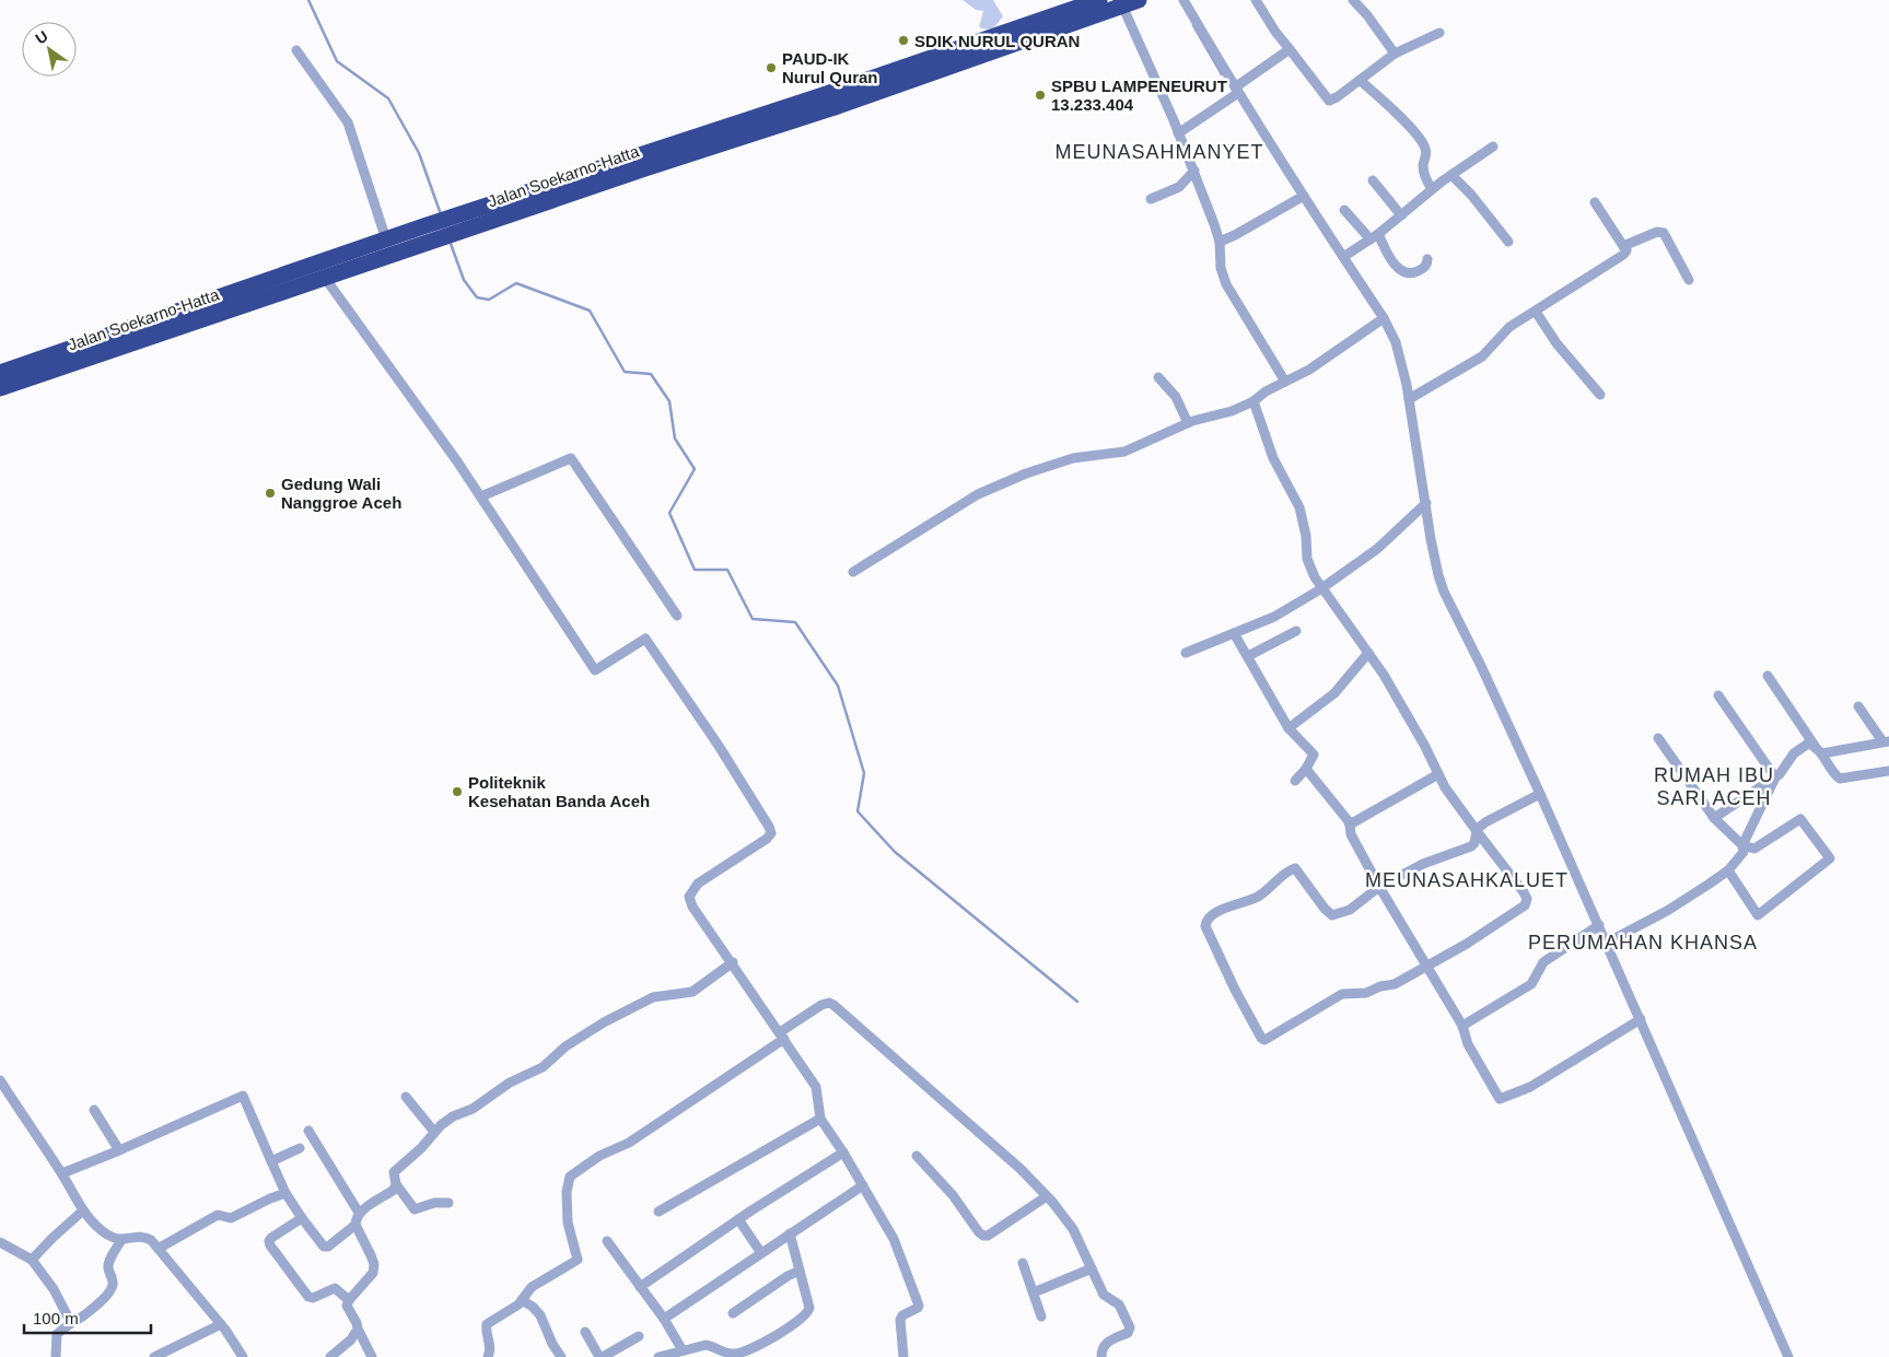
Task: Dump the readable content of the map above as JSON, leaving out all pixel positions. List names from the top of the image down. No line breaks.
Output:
{"streets":{"highway":["Jalan Soekarno-Hatta"]},"districts":["MEUNASAHMANYET","RUMAH IBU SARI ACEH","MEUNASAHKALUET","PERUMAHAN KHANSA"],"places":["SDIK NURUL QURAN","PAUD-IK Nurul Quran","SPBU LAMPENEURUT 13.233.404","Gedung Wali Nanggroe Aceh","Politeknik Kesehatan Banda Aceh"],"scale_bar":"100 m","north":"top left"}
